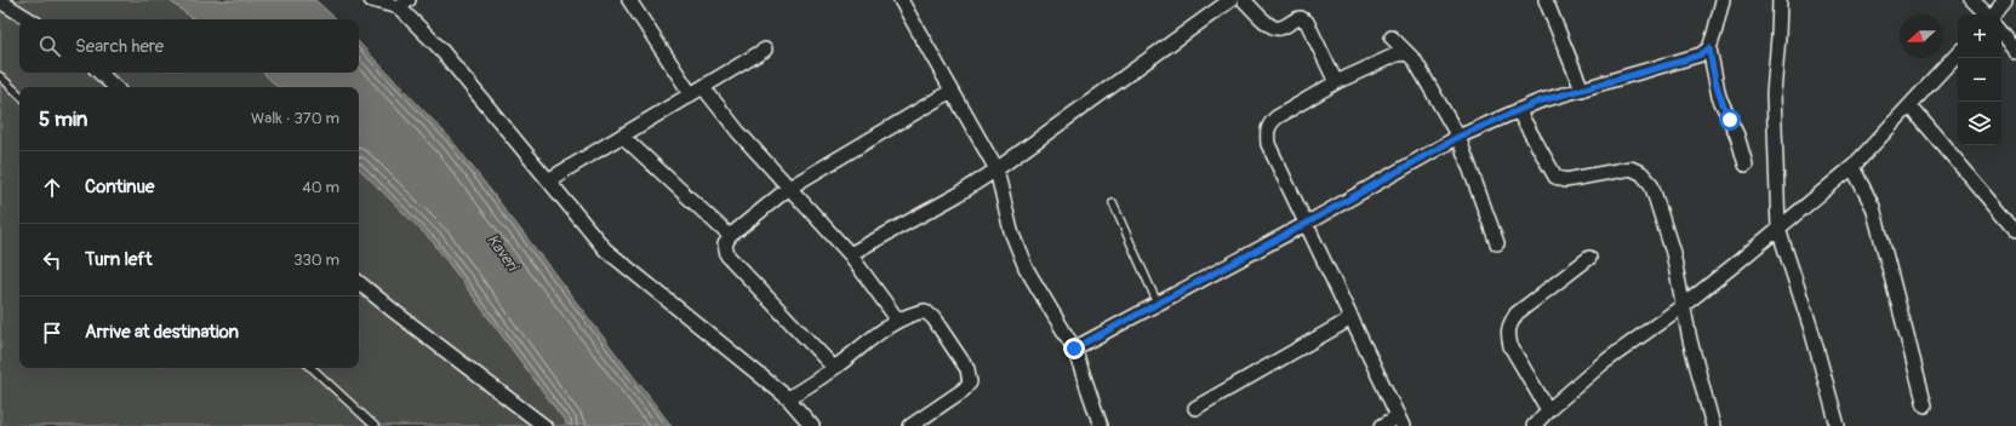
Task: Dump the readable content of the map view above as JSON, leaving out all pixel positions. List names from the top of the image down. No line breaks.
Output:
{"water":["Kaveri"],"north":"left","page":{"map_buttons":["+","−"],"search":"Search here","heading":["5 min","Walk · 370 m"],"list":[["Continue","40 m"],["Turn left","330 m"],"Arrive at destination"]}}
